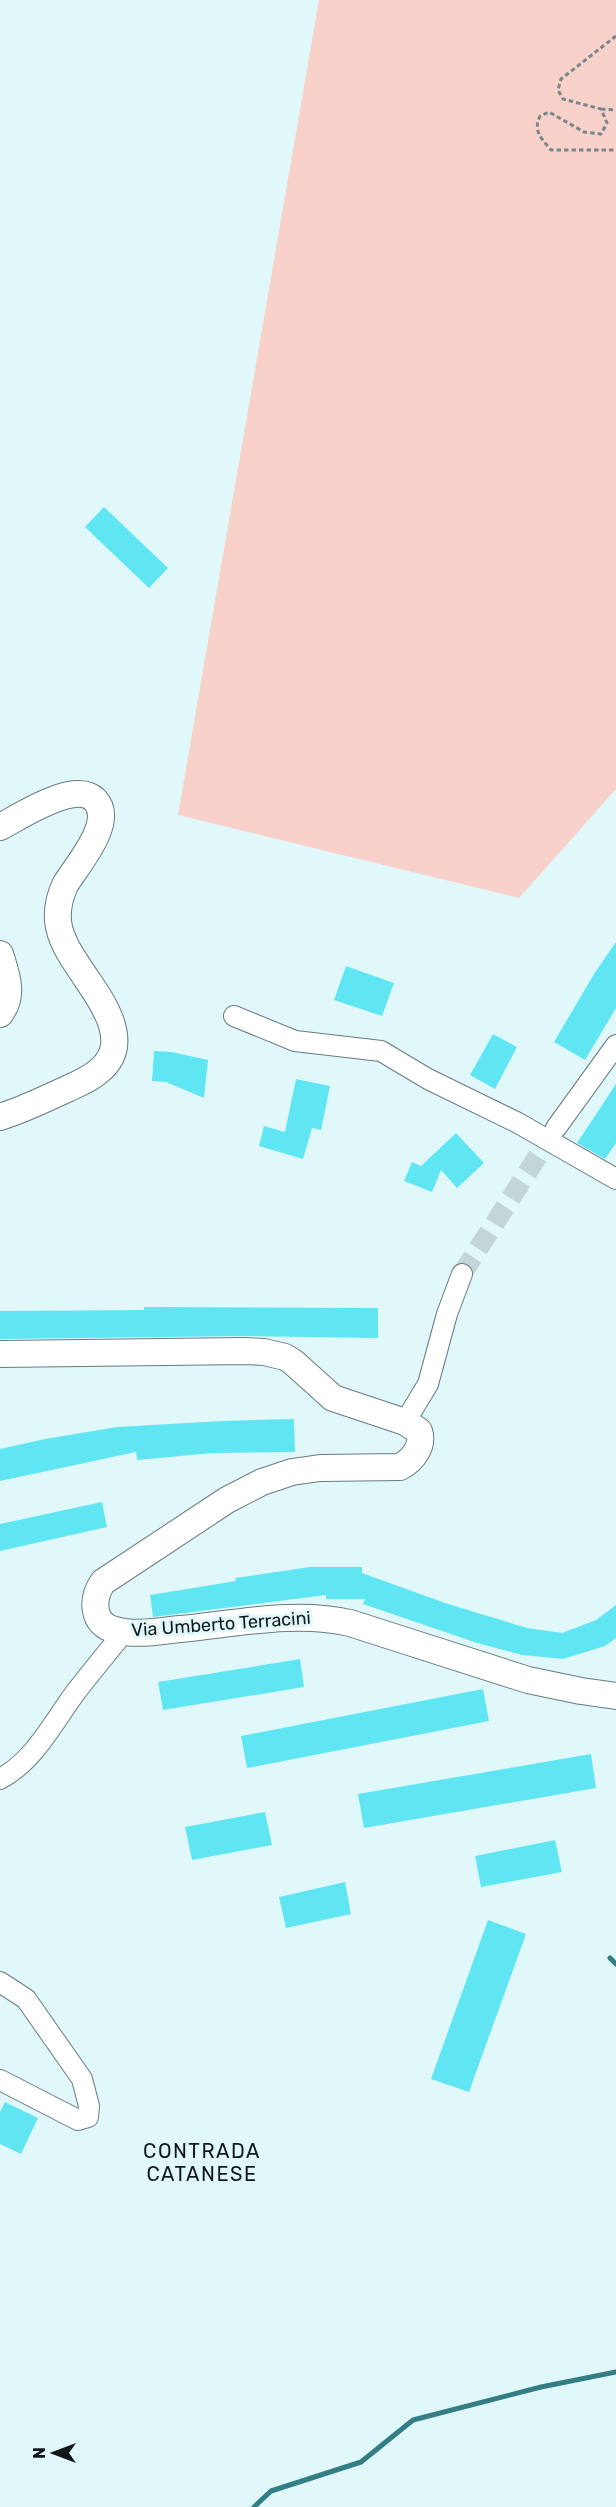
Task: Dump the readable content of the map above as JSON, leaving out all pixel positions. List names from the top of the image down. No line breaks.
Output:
{"streets":{"street":["Via Umberto Terracini"]},"districts":["CONTRADA CATANESE"],"north":"left"}
